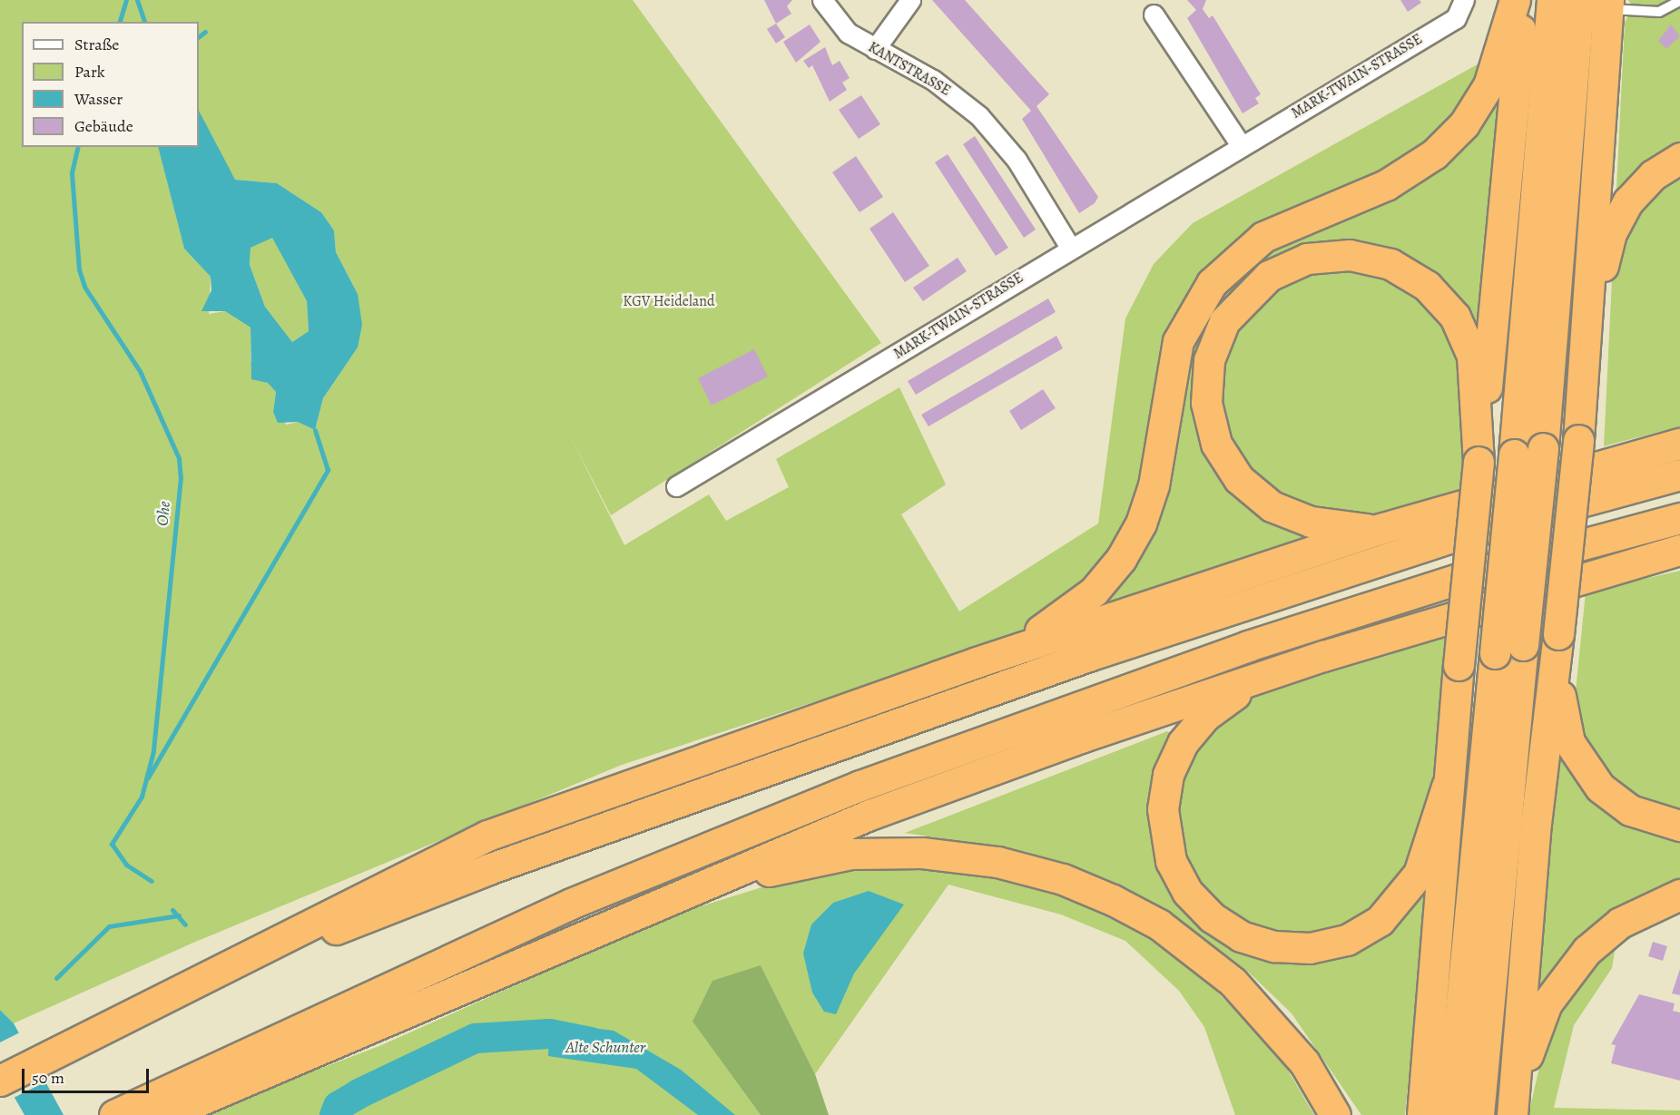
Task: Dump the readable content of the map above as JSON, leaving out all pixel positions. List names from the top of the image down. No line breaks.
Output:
{"streets":{"street":["KANTSTRASSE","MARK-TWAIN-STRASSE"]},"crossings":[["KANTSTRASSE","MARK-TWAIN-STRASSE"]],"water":["Ohe","Alte Schunter"],"parks":["KGV Heideland"],"legend":["Straße","Park","Wasser","Gebäude"],"scale_bar":"50 m"}
